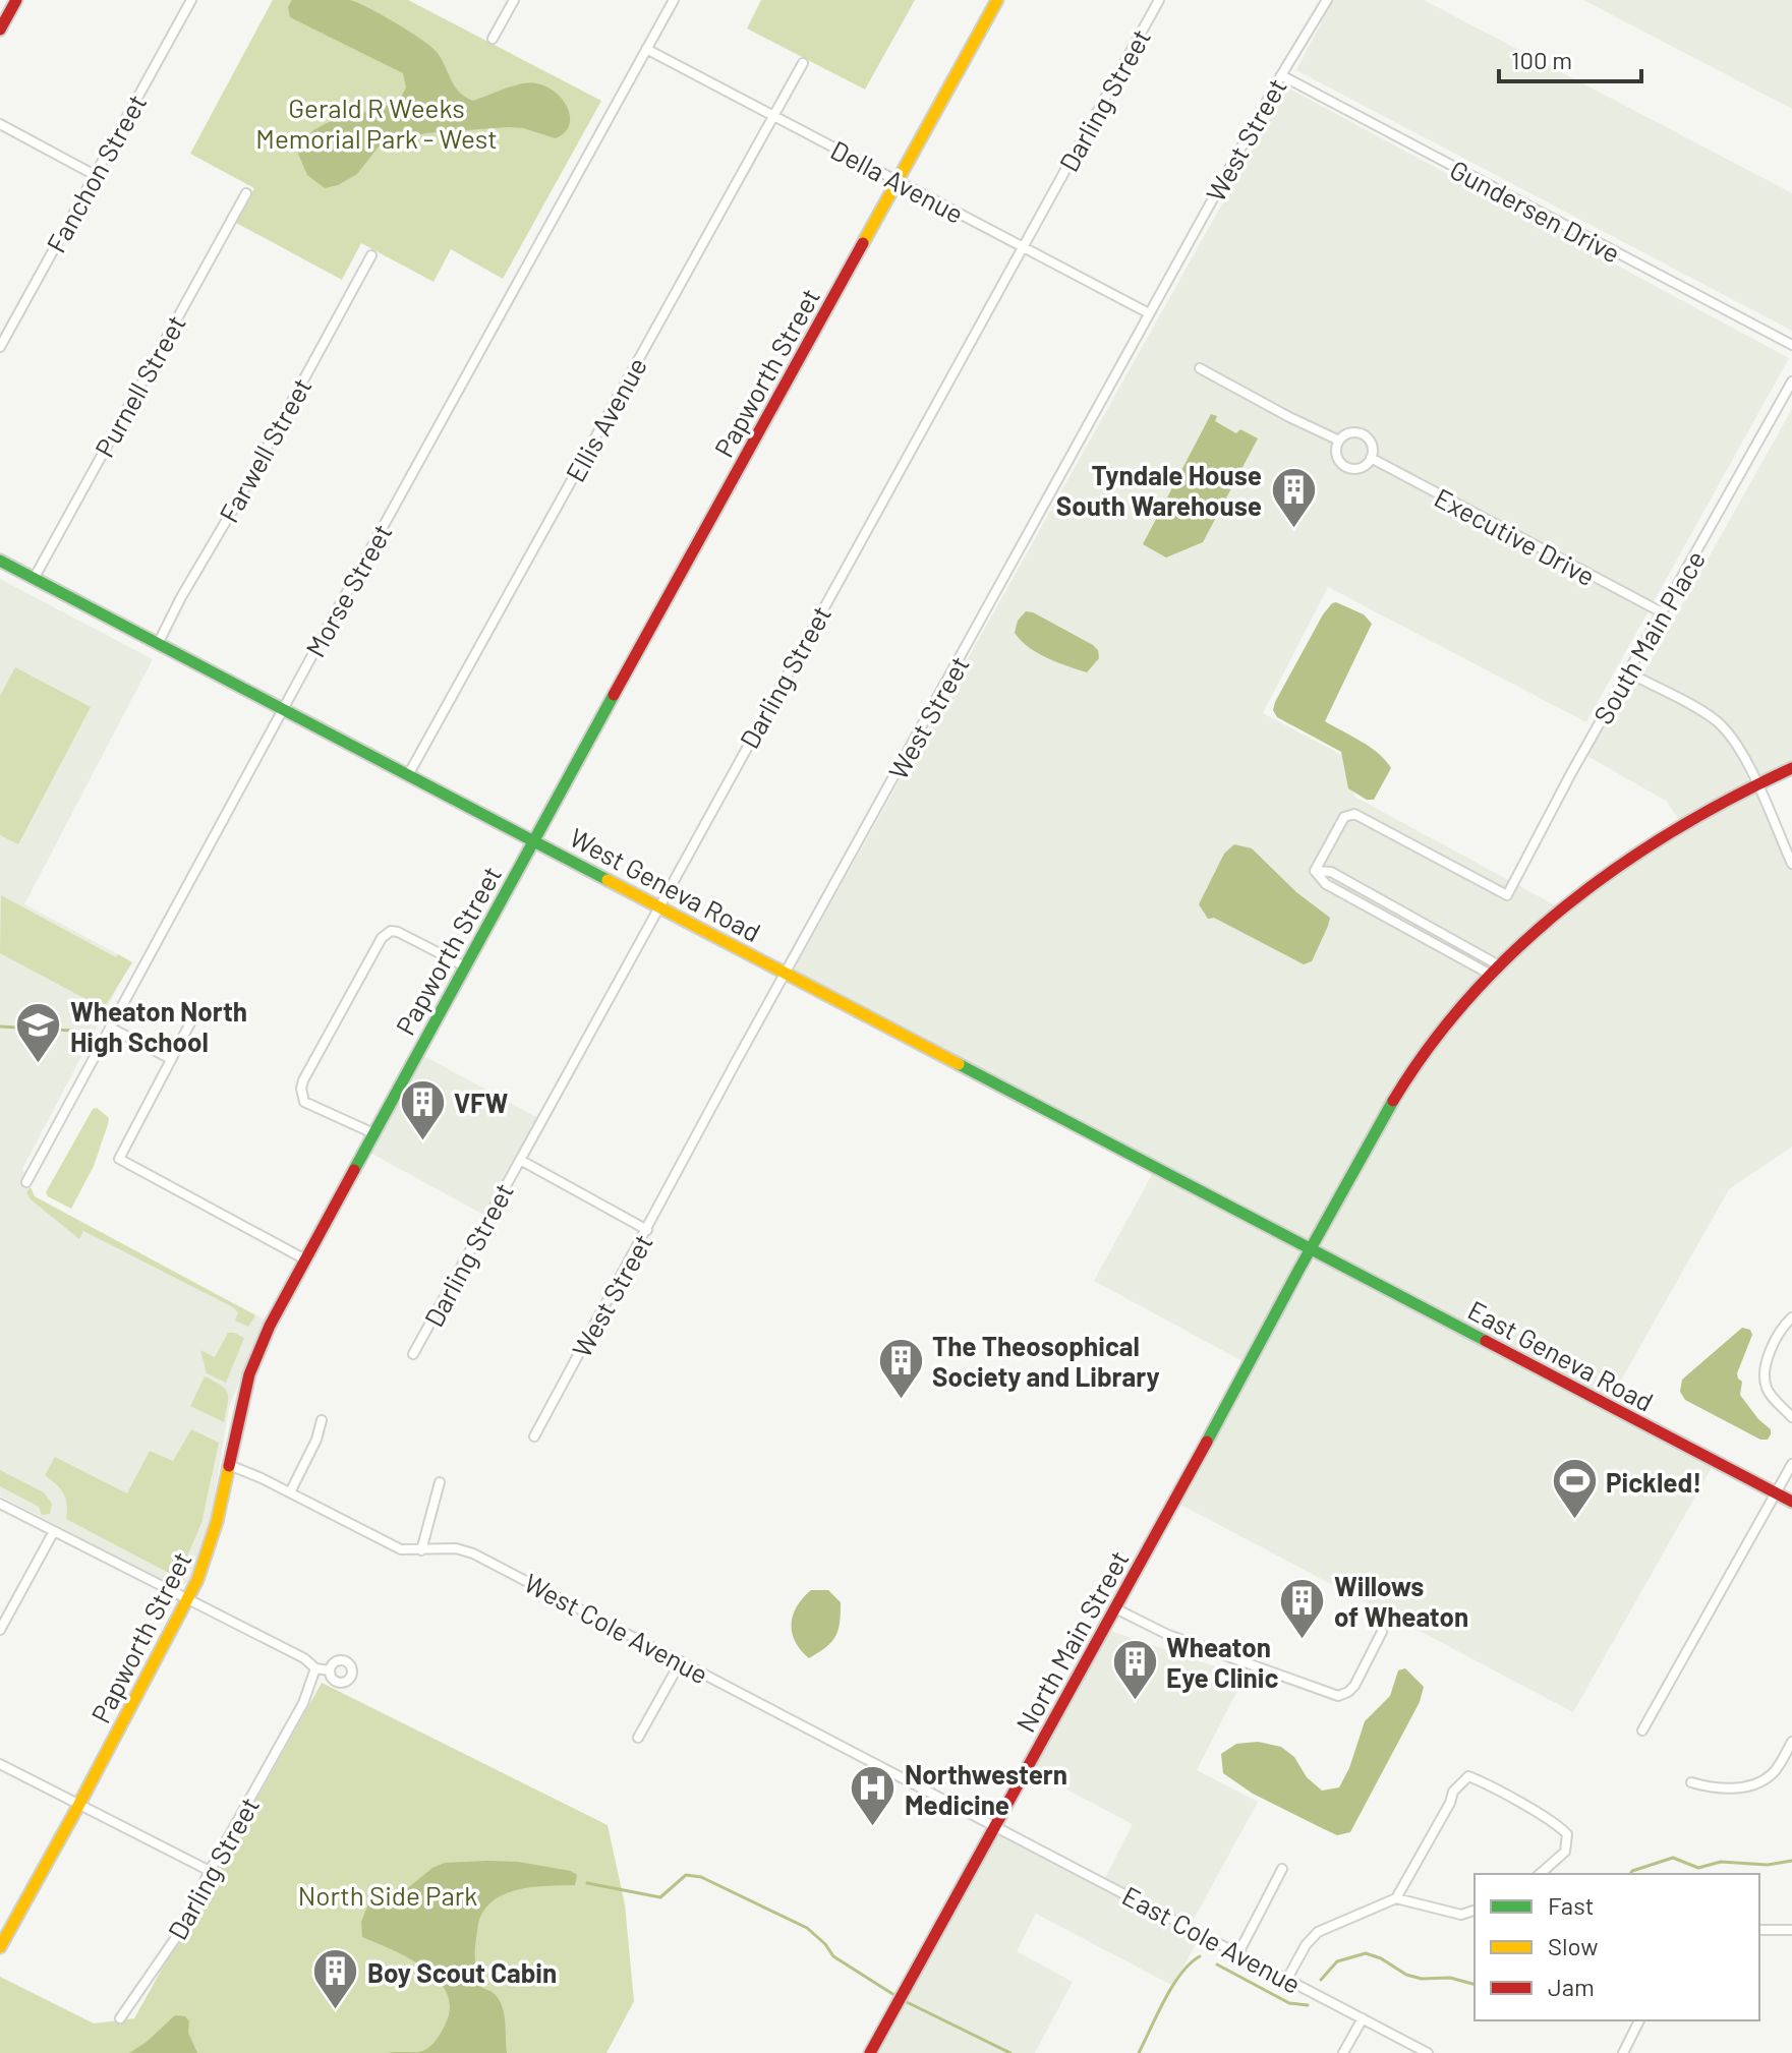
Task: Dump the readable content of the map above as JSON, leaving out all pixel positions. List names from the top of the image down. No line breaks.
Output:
{"streets":{"street":["Darling Street","West Street","Fanchon Street","Della Avenue","Gundersen Drive","Papworth Street","Purnell Street","Ellis Avenue","Farwell Street","Executive Drive","Morse Street","South Main Place","West Geneva Road","East Geneva Road","West Cole Avenue","North Main Street","East Cole Avenue"]},"crossings":[["Darling Street","Della Avenue"],["Darling Street","West Geneva Road"],["West Street","Della Avenue"],["West Street","Gundersen Drive"],["West Street","West Geneva Road"],["Della Avenue","Papworth Street"],["Della Avenue","Ellis Avenue"],["Della Avenue","Morse Street"],["Papworth Street","West Geneva Road"],["Papworth Street","West Cole Avenue"],["Purnell Street","West Geneva Road"],["Ellis Avenue","West Geneva Road"],["Farwell Street","West Geneva Road"],["Executive Drive","South Main Place"],["Morse Street","West Geneva Road"],["South Main Place","North Main Street"],["West Geneva Road","East Geneva Road"],["West Geneva Road","North Main Street"],["East Geneva Road","North Main Street"],["West Cole Avenue","North Main Street"],["West Cole Avenue","East Cole Avenue"],["North Main Street","East Cole Avenue"]],"parks":["Gerald R Weeks Memorial Park - West","North Side Park"],"places":{"building":["Tyndale House South Warehouse","VFW","The Theosophical Society and Library","Willows of Wheaton","Wheaton Eye Clinic","Boy Scout Cabin"],"school or university":["Wheaton North High School"],"sports":["Pickled!"],"hospital":["Northwestern Medicine"]},"legend":["Fast","Slow","Jam"],"scale_bar":"100 m"}
